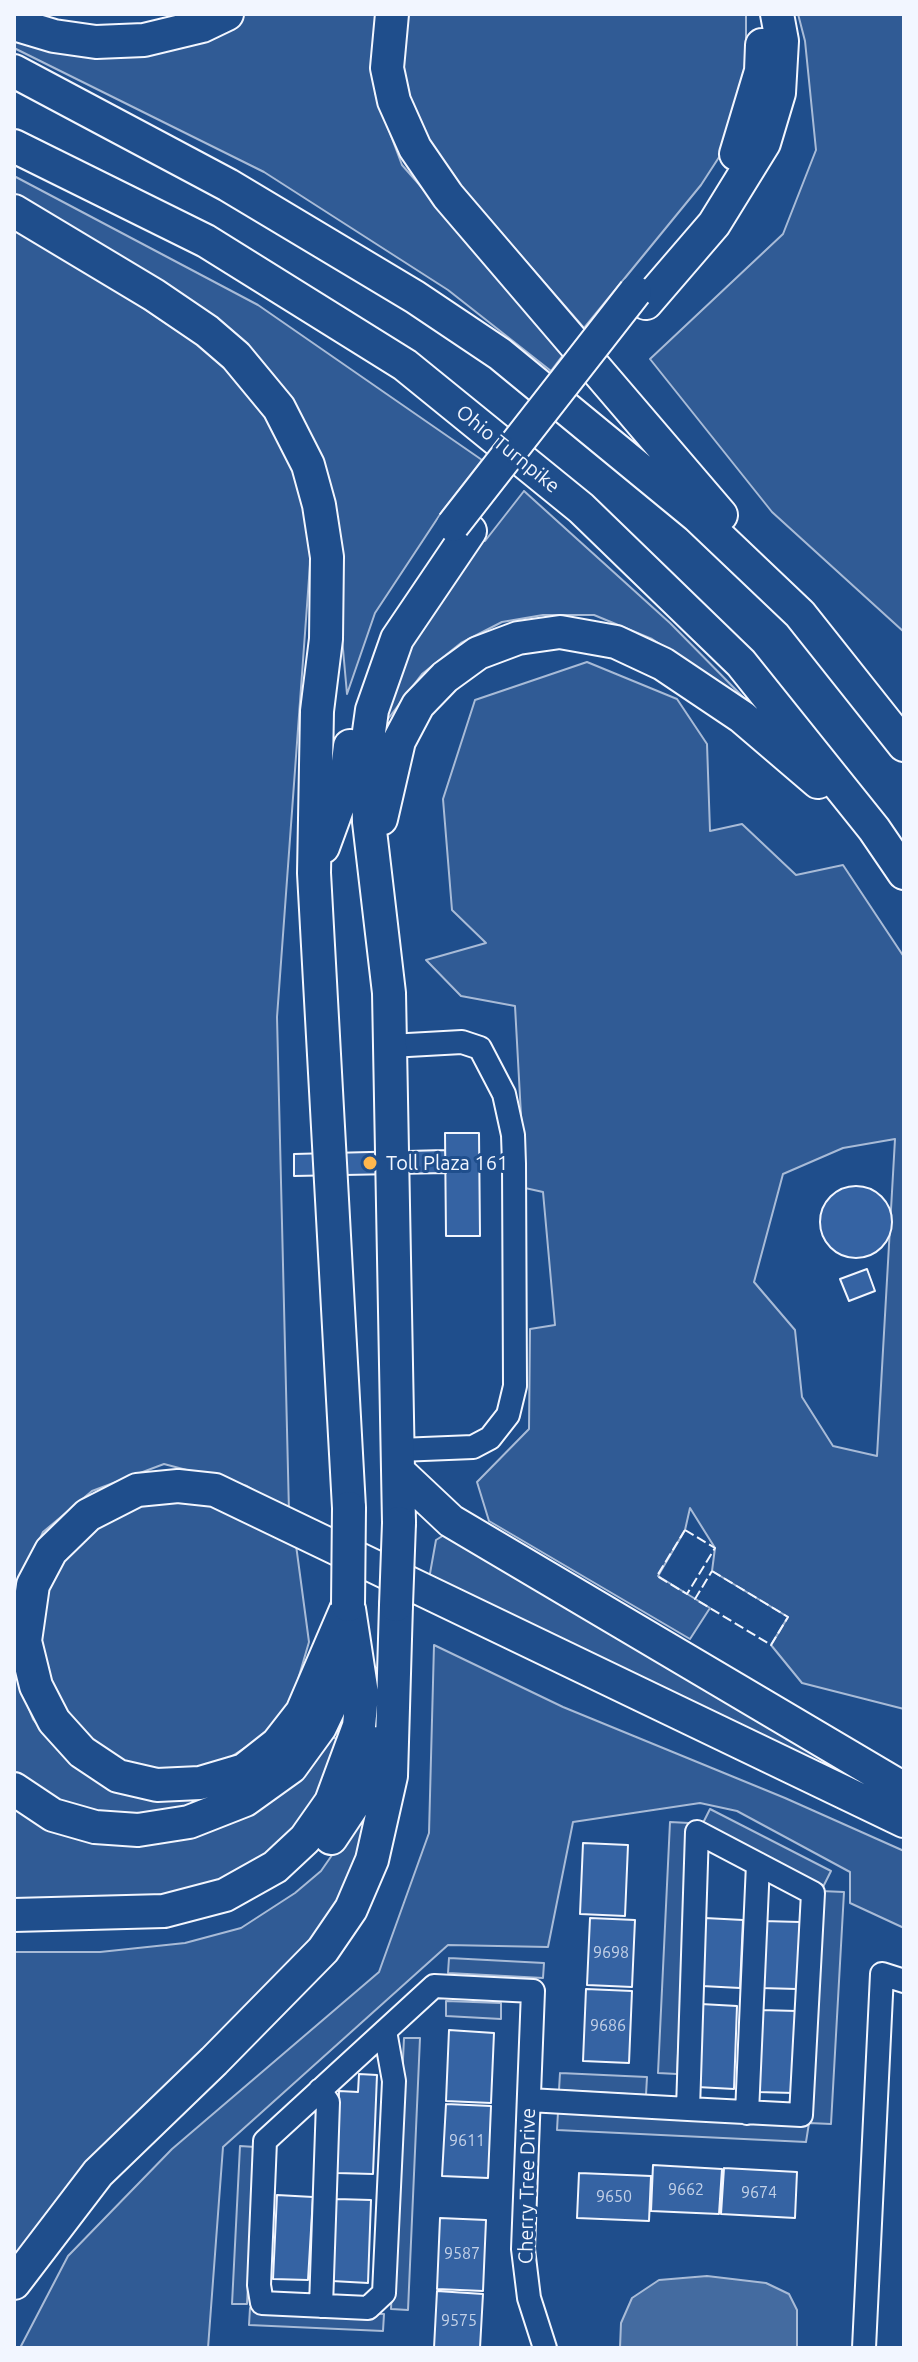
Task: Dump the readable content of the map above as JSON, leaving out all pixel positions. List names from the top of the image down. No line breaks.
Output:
{"streets":{"highway":["Ohio Turnpike"],"street":["Cherry Tree Drive"]},"places":["Toll Plaza 161"],"house_numbers":["9698","9686","9611","9662","9674","9650","9587","9575"]}
